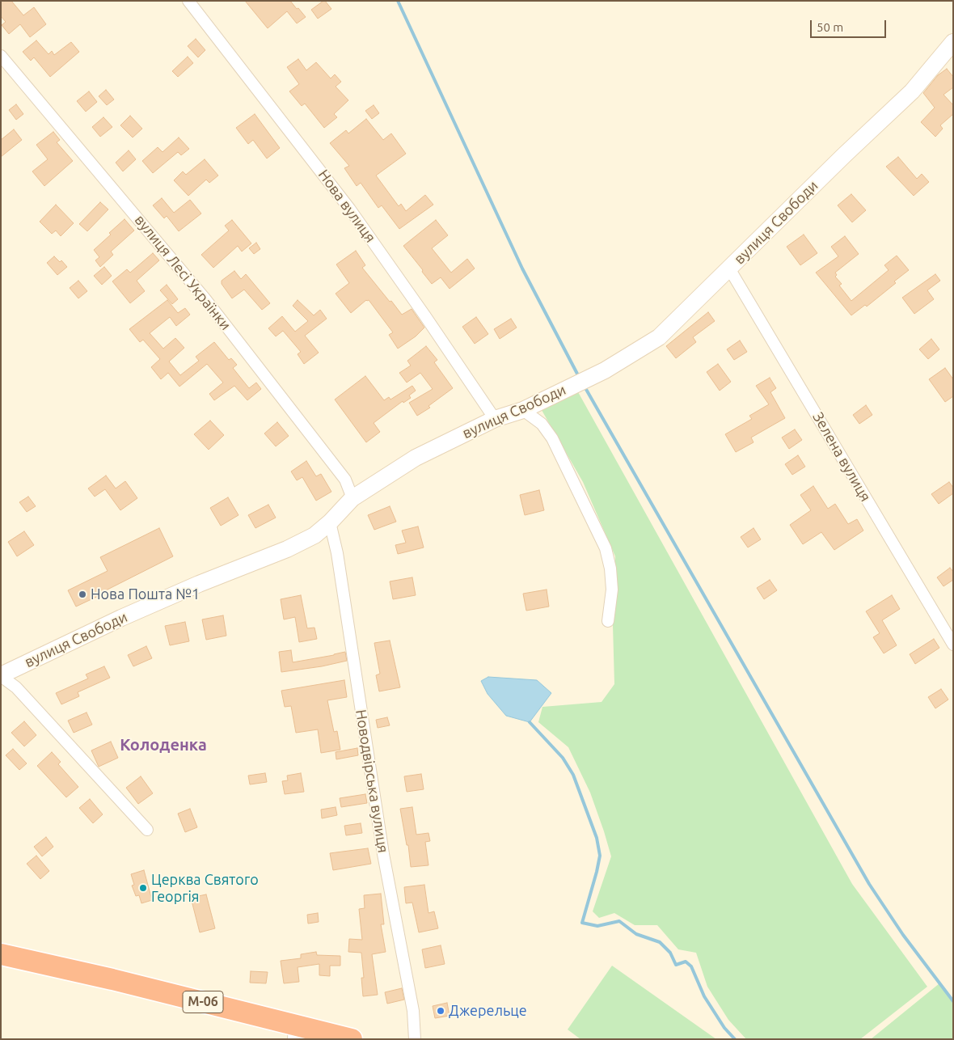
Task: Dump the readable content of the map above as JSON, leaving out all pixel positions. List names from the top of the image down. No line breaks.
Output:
{"streets":{"highway":["М-06"],"main road":["вулиця Свободи"],"street":["Нова вулиця","вулиця Лесі Українки","Зелена вулиця","Новодвірська вулиця"]},"crossings":[["Нова вулиця","вулиця Свободи"],["вулиця Свободи","вулиця Лесі Українки"],["вулиця Свободи","Зелена вулиця"],["вулиця Свободи","Новодвірська вулиця"]],"districts":["Колоденка"],"places":["Нова Пошта №1","Церква Святого Георгія","Джерельце"],"scale_bar":"50 m"}
